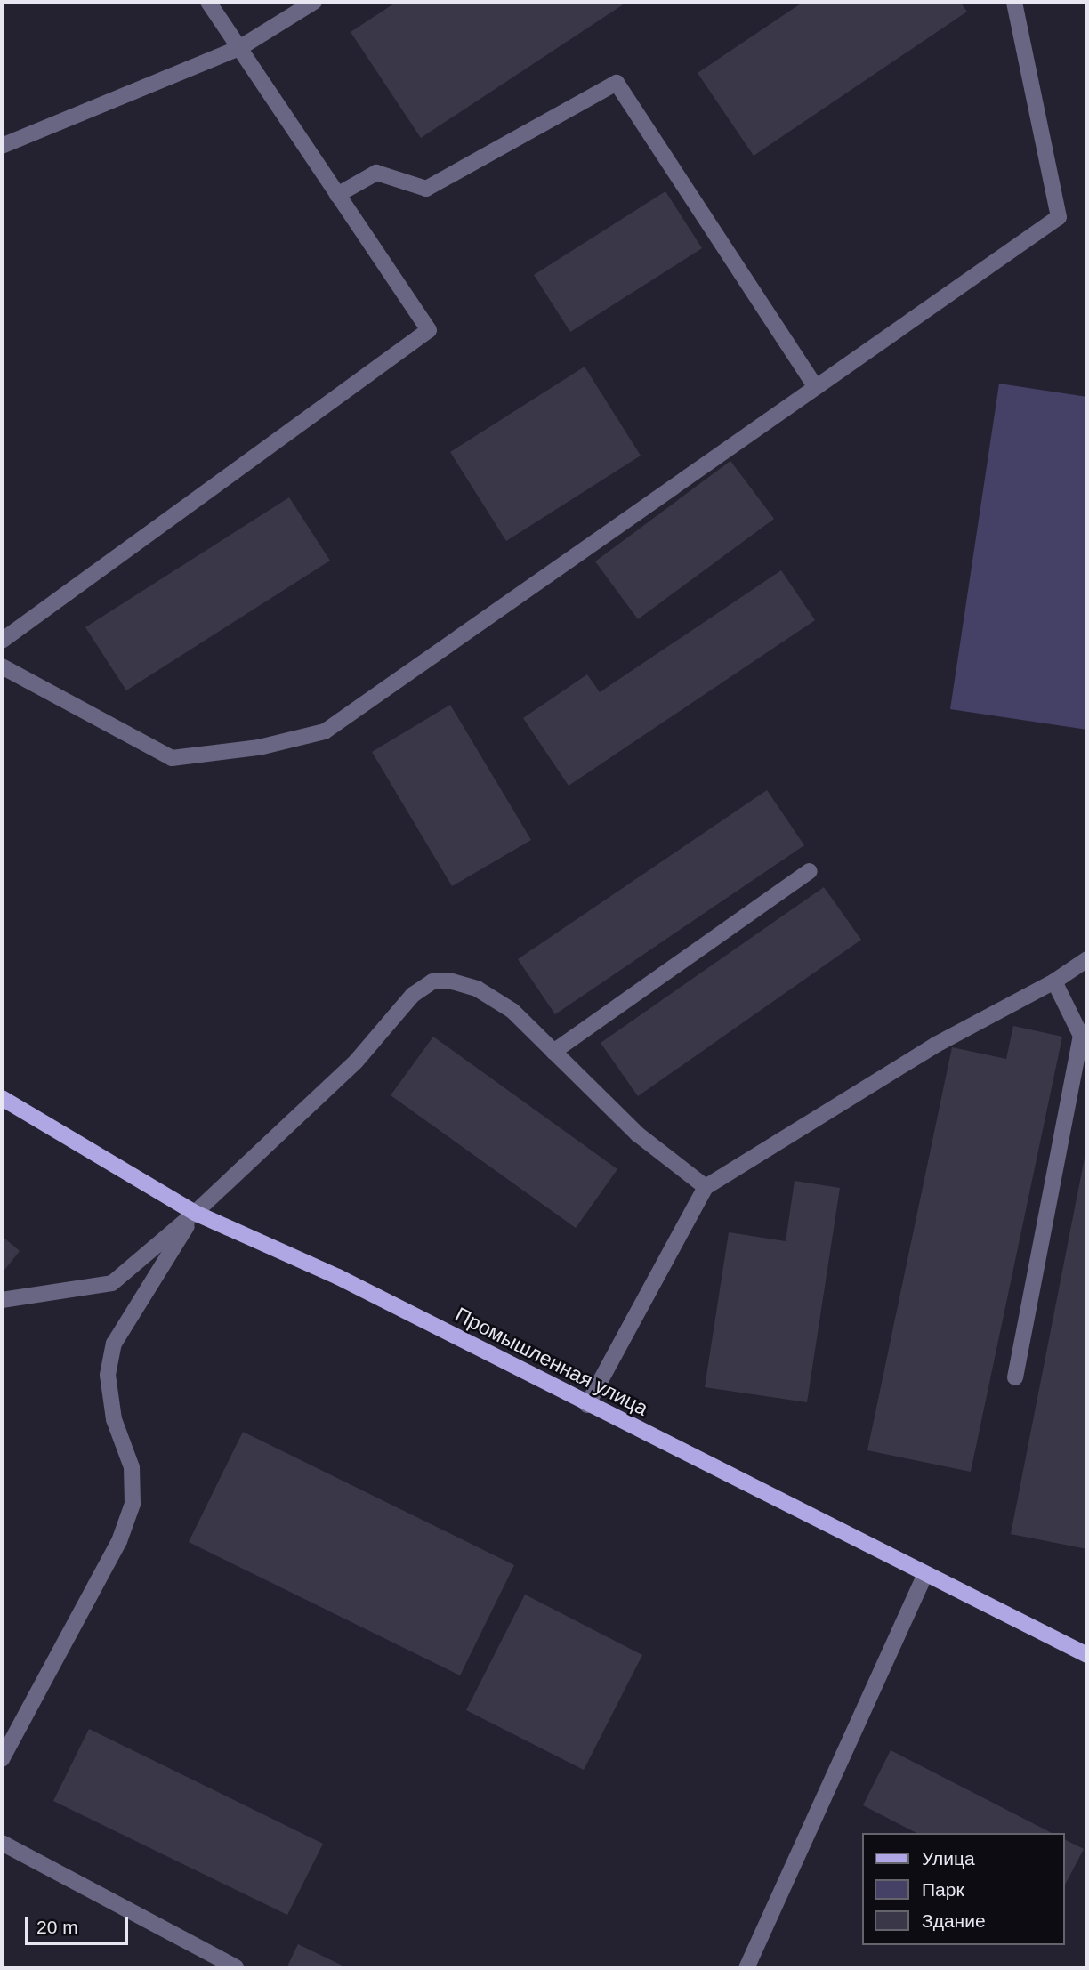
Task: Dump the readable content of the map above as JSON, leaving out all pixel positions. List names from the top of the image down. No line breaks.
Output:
{"streets":{"main road":["Промышленная улица"]},"legend":["Улица","Парк","Здание"],"scale_bar":"20 m"}
